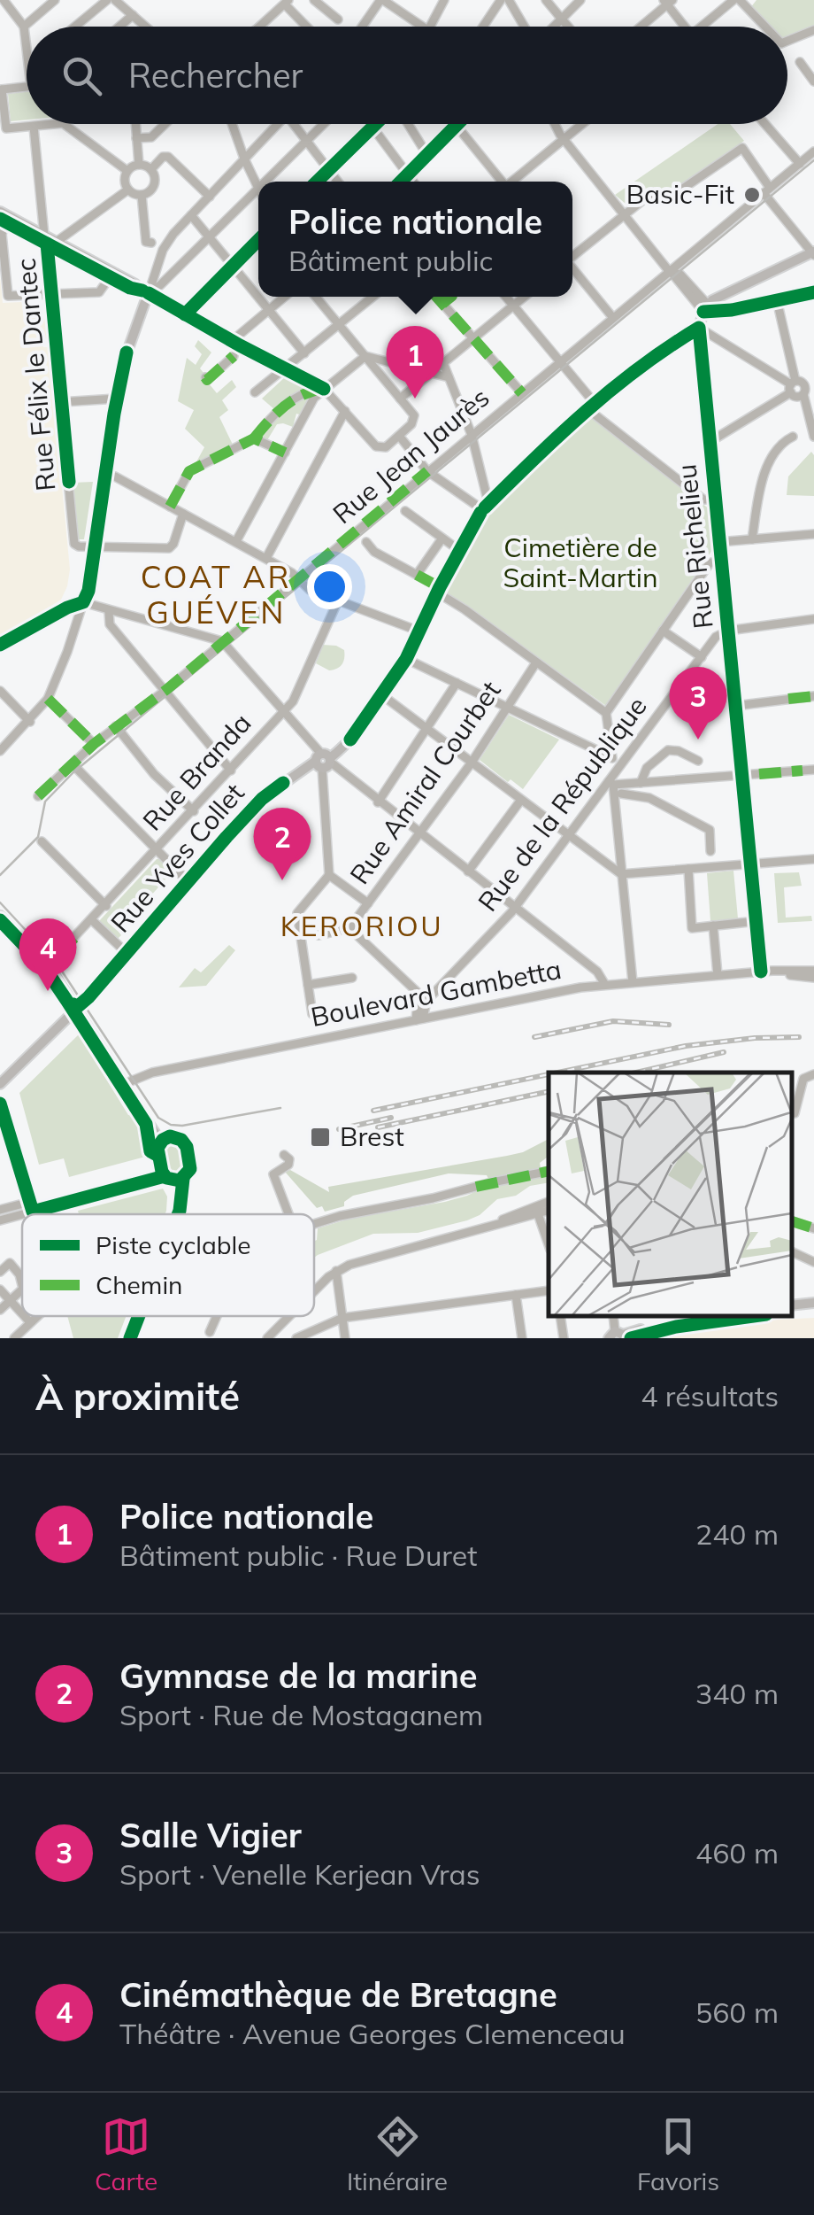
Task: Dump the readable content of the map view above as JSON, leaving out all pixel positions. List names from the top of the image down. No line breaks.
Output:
{"streets":{"main road":["Rue Yves Collet"],"street":["Rue Félix le Dantec","Rue Jean Jaurès","Rue Richelieu","Rue Branda","Rue Amiral Courbet","Rue de la République","Boulevard Gambetta"]},"crossings":[["Rue Richelieu","Rue de la République"],["Rue Richelieu","Boulevard Gambetta"]],"districts":["COAT AR GUÉVEN","KERORIOU"],"parks":["Cimetière de Saint-Martin"],"places":{"other":["Basic-Fit"],"transit":["Brest"]},"legend":["Piste cyclable","Chemin"],"page":{"search":"Rechercher","popup":["Police nationale","Bâtiment public"],"pins":["1","3","2","4"],"heading":["À proximité","4 résultats"],"list":[{"mark":"1","name":"Police nationale","note":"Bâtiment public · Rue Duret","value":"240 m"},{"mark":"2","name":"Gymnase de la marine","note":"Sport · Rue de Mostaganem","value":"340 m"},{"mark":"3","name":"Salle Vigier","note":"Sport · Venelle Kerjean Vras","value":"460 m"},{"mark":"4","name":"Cinémathèque de Bretagne","note":"Théâtre · Avenue Georges Clemenceau","value":"560 m"}],"nav":["Carte","Itinéraire","Favoris"]}}
